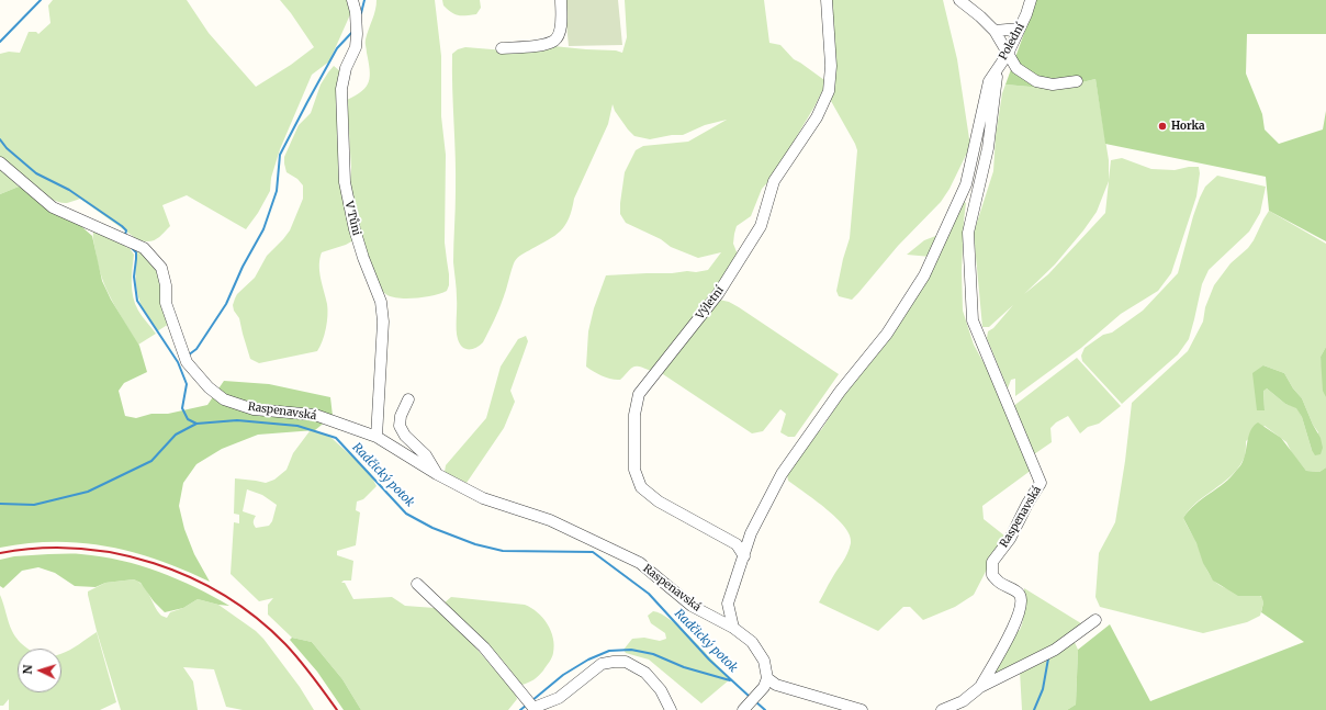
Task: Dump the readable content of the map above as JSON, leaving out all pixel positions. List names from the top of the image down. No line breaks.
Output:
{"streets":{"street":["Polední","V Tůni","Výletní","Raspenavská"]},"crossings":[["Polední","Výletní"],["Polední","Raspenavská"],["V Tůni","Raspenavská"]],"water":["Radčický potok"],"places":["Horka"],"north":"left"}
